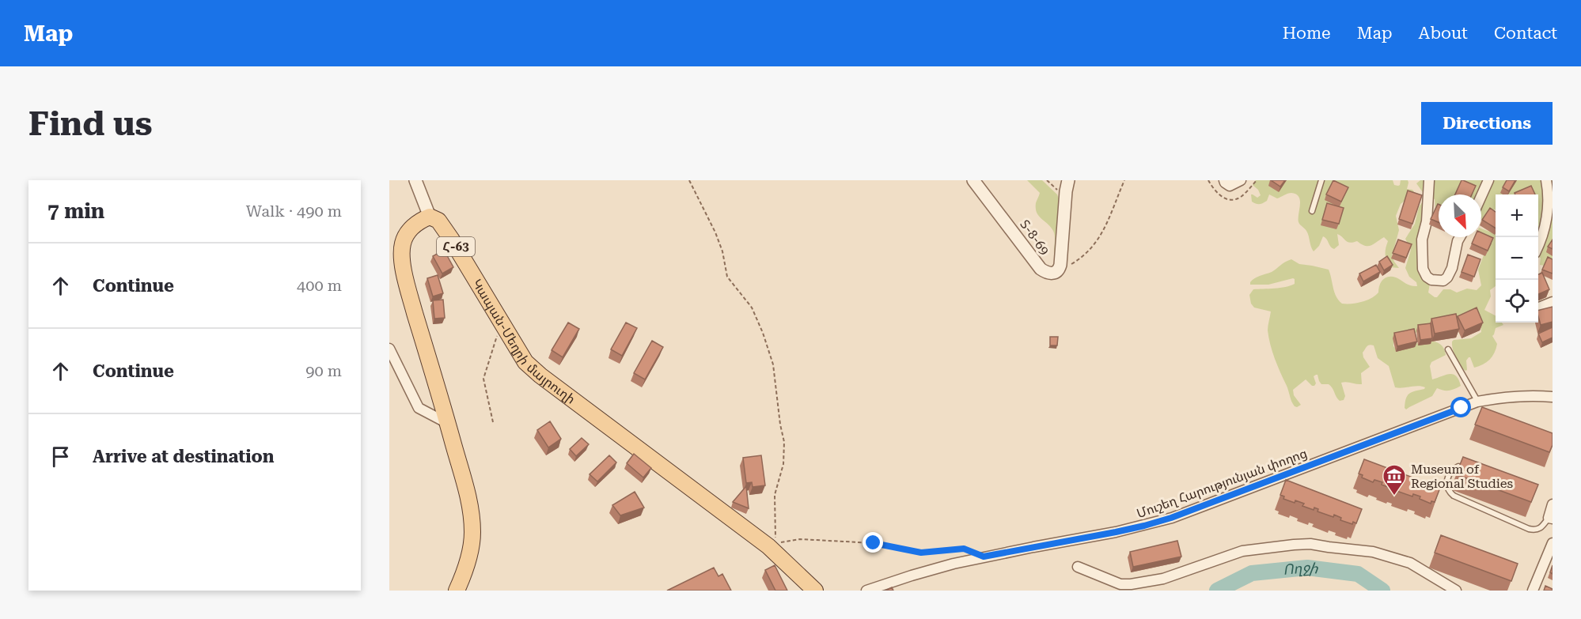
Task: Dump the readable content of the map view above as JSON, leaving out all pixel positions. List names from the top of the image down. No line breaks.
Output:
{"streets":{"main road":["Հ-63","Կապան-Մեղրի մայրուղի"],"street":["Տ-8-69","Մուշեղ Հարությունյան փողոց"]},"water":["Ողջի"],"places":{"museum":["Museum of Regional Studies"]},"north":"bottom right","page":{"header":"Map","nav":["Home","Map","About","Contact"],"buttons":"Directions","title":"Find us","heading":["7 min","Walk · 490 m"],"map_buttons":["+","−"],"list":[["Continue","400 m"],["Continue","90 m"],"Arrive at destination"]}}
